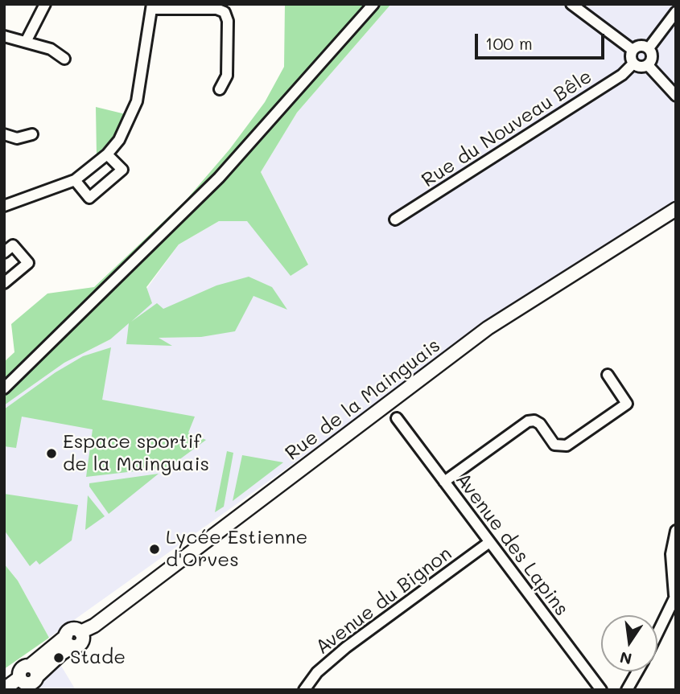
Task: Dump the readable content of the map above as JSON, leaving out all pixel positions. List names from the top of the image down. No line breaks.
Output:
{"streets":{"street":["Rue du Nouveau Bêle","Rue de la Mainguais","Avenue des Lapins","Avenue du Bignon"]},"crossings":[["Avenue des Lapins","Avenue du Bignon"]],"places":["Espace sportif de la Mainguais","Lycée Estienne d'Orves","Stade"],"scale_bar":"100 m","north":"bottom"}
